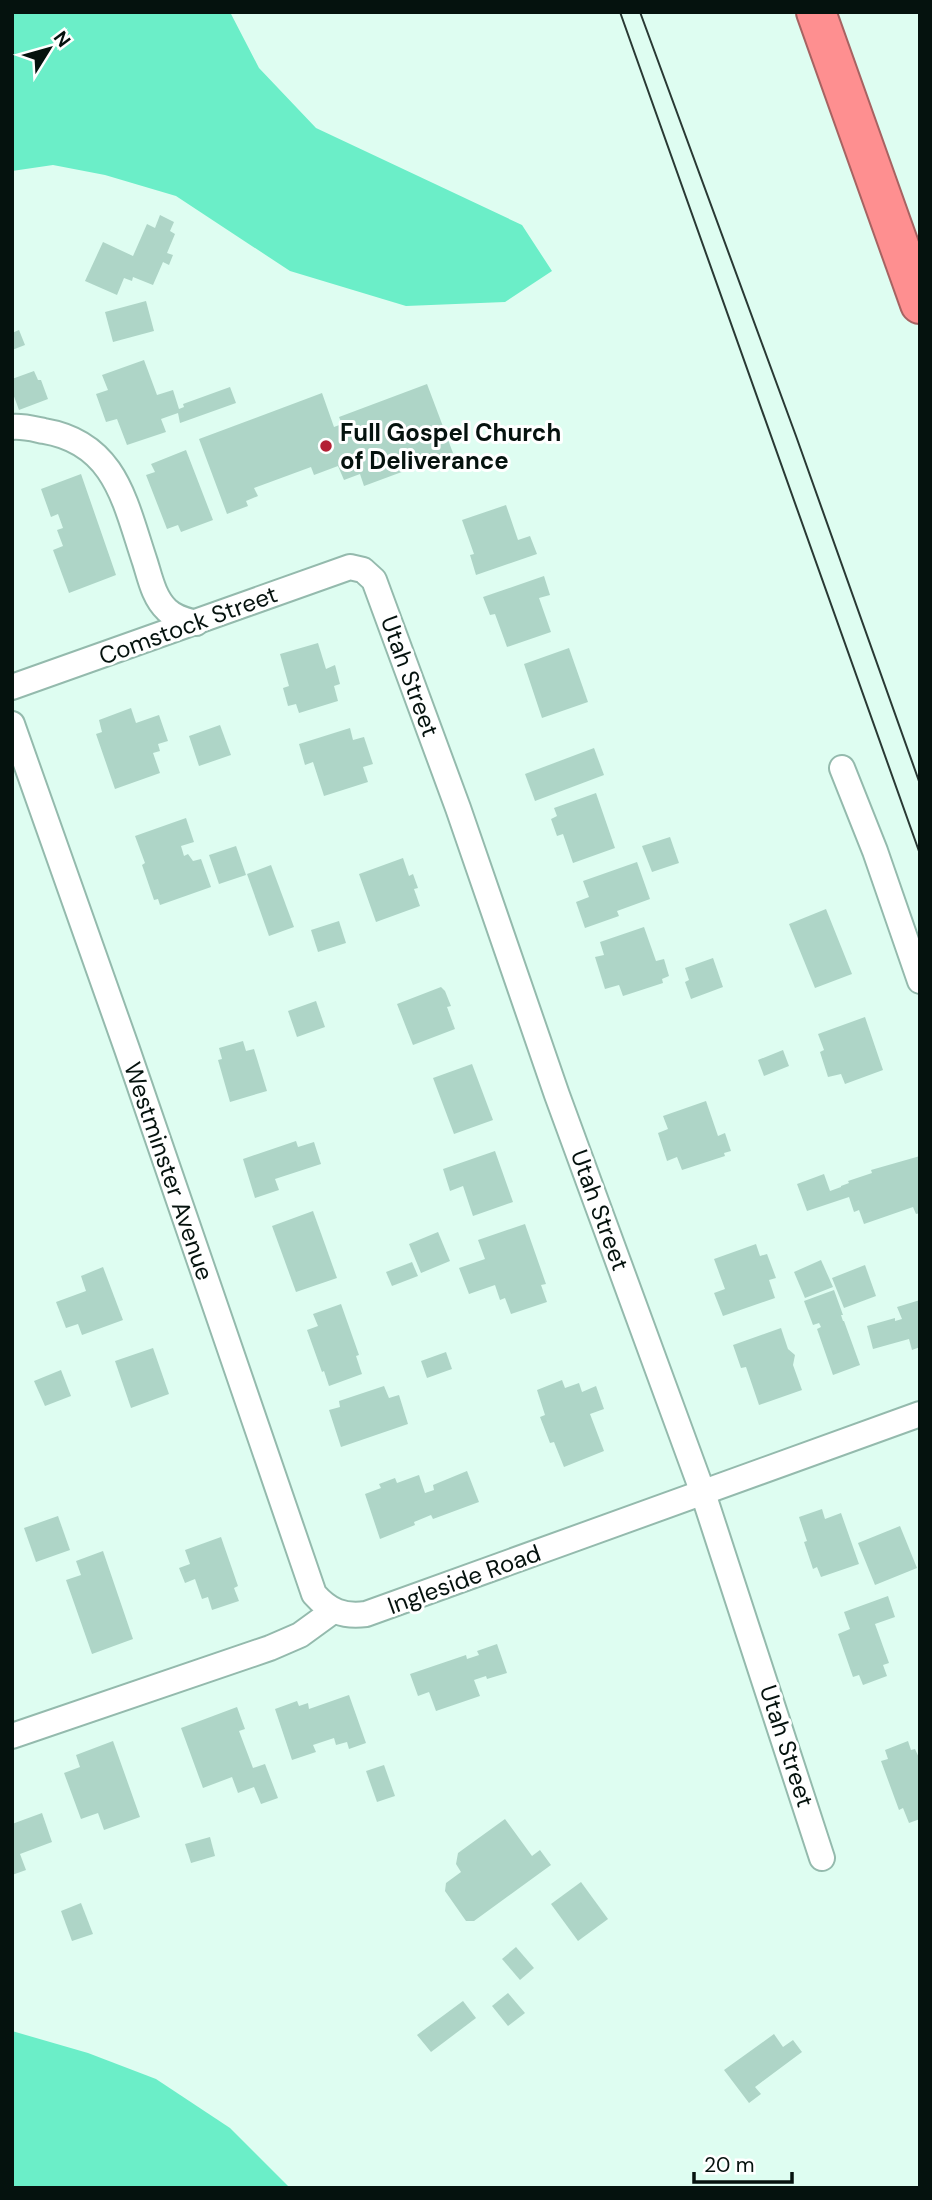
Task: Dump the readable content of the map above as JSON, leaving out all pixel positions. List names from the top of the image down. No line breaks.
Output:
{"streets":{"street":["Comstock Street","Utah Street","Westminster Avenue","Ingleside Road"]},"crossings":[["Comstock Street","Utah Street"],["Utah Street","Ingleside Road"],["Westminster Avenue","Ingleside Road"]],"places":["Full Gospel Church of Deliverance"],"scale_bar":"20 m","north":"top right"}
